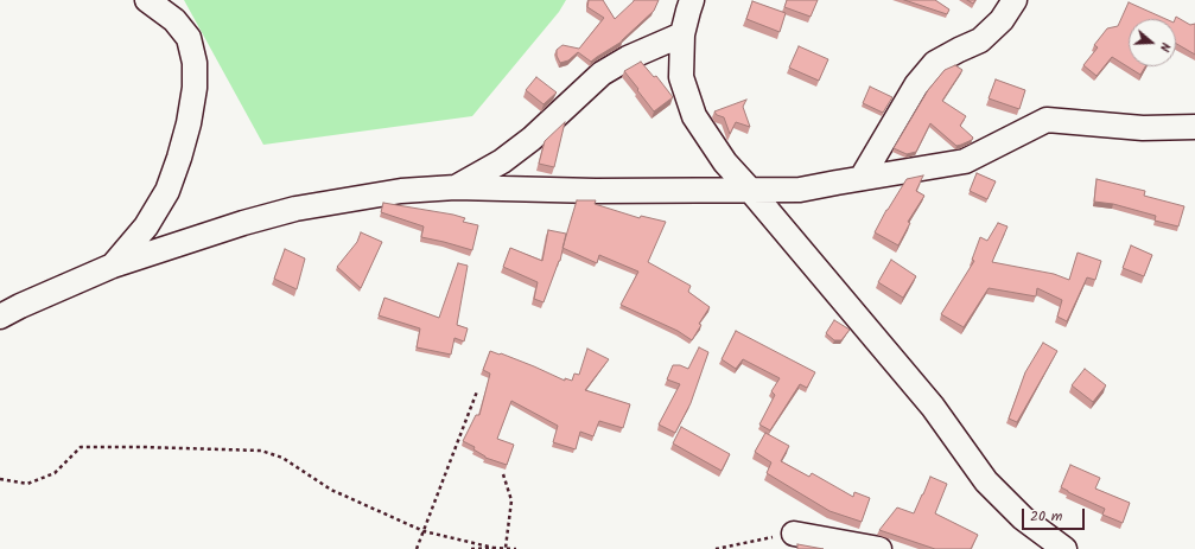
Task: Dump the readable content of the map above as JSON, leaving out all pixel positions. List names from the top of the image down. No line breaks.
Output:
{"scale_bar":"20 m","north":"right"}
